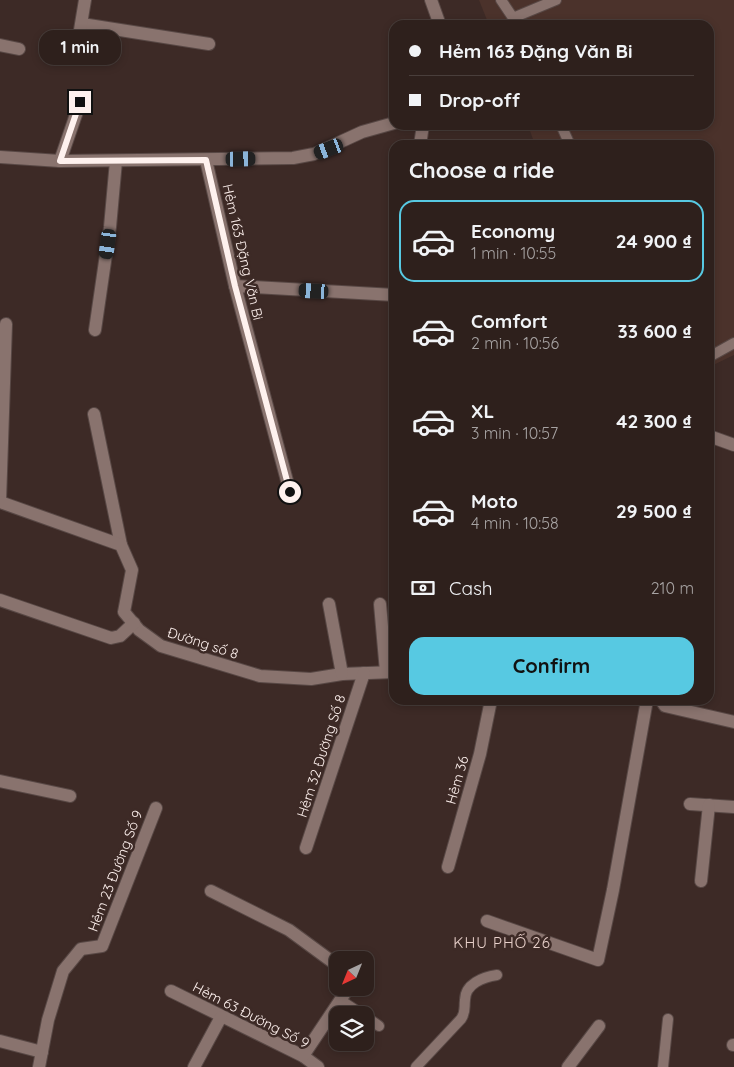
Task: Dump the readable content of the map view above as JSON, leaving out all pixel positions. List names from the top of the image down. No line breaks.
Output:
{"streets":{"street":["Hẻm 163 Đặng Văn Bi","Đường số 8","Hẻm 32 Đường Số 8","Hẻm 36","Hẻm 23 Đường Số 9","Hẻm 63 Đường Số 9"]},"crossings":[["Đường số 8","Hẻm 32 Đường Số 8"]],"districts":["KHU PHỐ 26"],"north":"bottom left","page":{"banner":["Hẻm 163 Đặng Văn Bi","Drop-off"],"bubble":"1 min","heading":"Choose a ride","list":[{"name":"Economy","note":"1 min · 10:55","value":"24 900 ₫"},{"name":"Comfort","note":"2 min · 10:56","value":"33 600 ₫"},{"name":"XL","note":"3 min · 10:57","value":"42 300 ₫"},{"name":"Moto","note":"4 min · 10:58","value":"29 500 ₫"}],"pay":["Cash","210 m"],"buttons":"Confirm"}}
